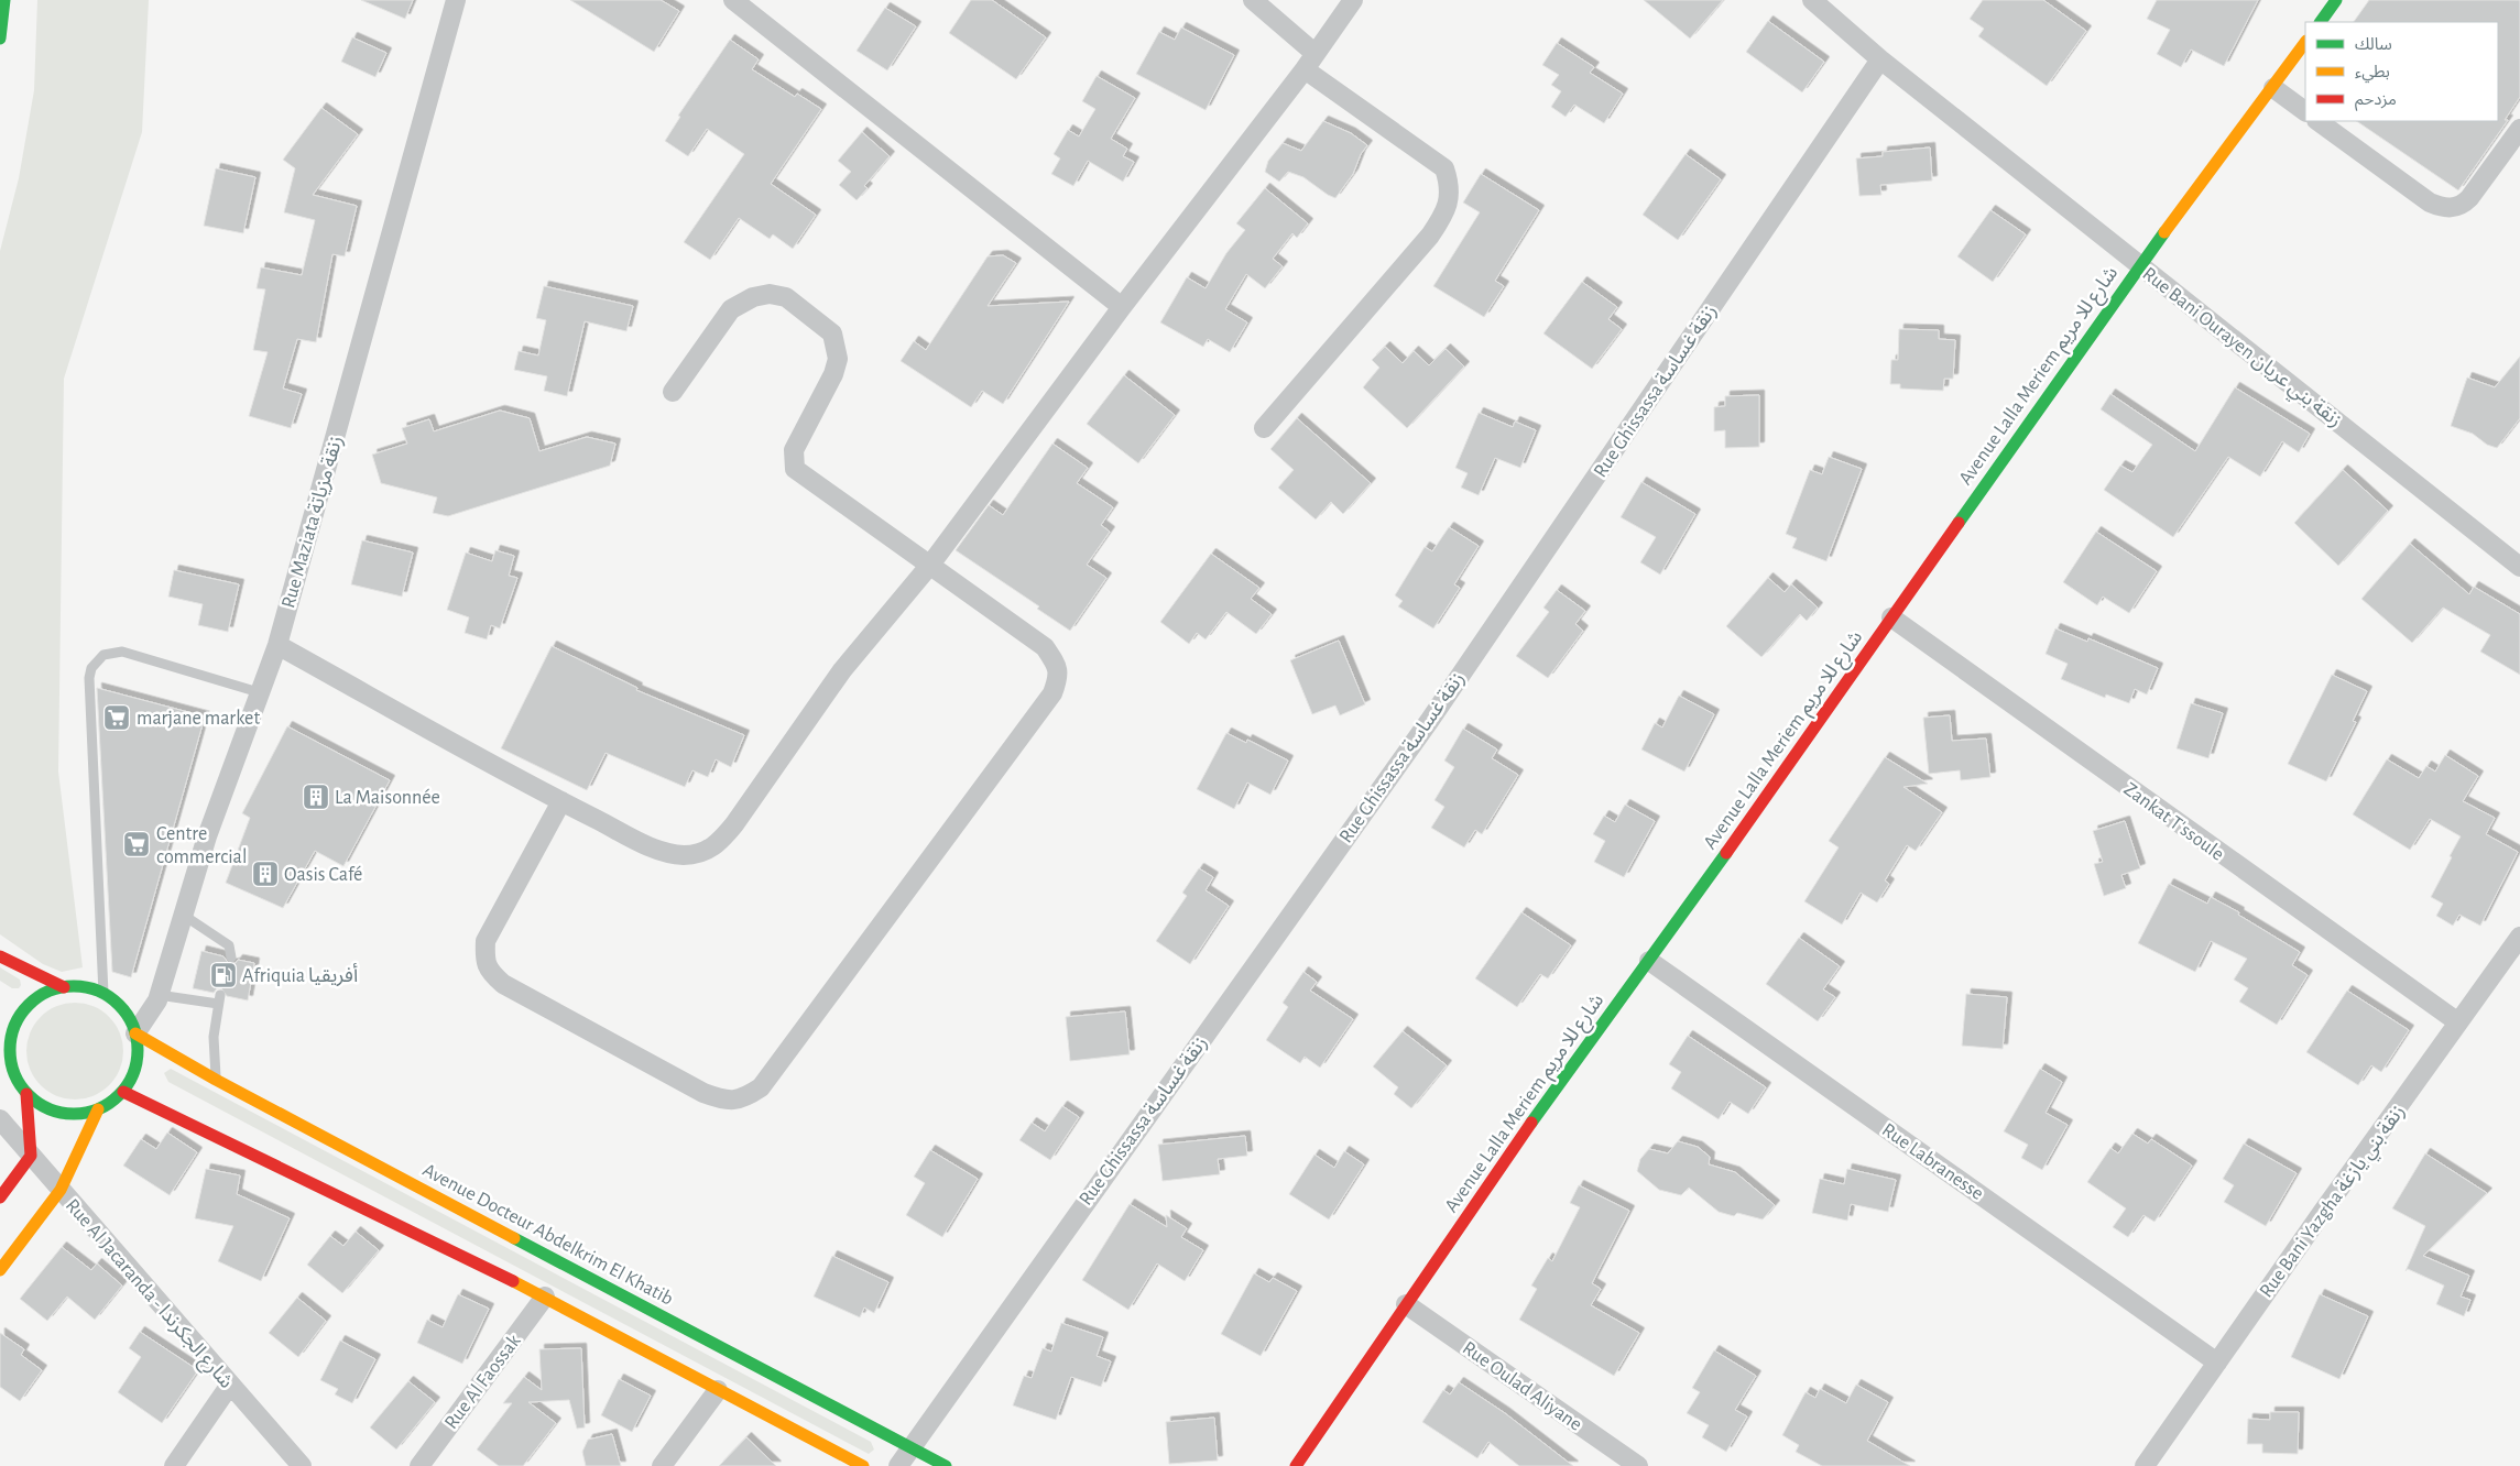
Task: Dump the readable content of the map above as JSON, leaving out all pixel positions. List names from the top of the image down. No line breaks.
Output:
{"streets":{"main road":["Avenue Lalla Meriem شارع للا مريم","Avenue Docteur Abdelkrim El Khatib"],"street":["Rue Bani Ourayen زنقة بني عريان","Rue Ghissassa زنقة غساسة","Rue Maziata زنقة مزياتة","Zankat T'ssoule","Rue Labranesse","Rue Bani Yazgha زنقة بني يازغة","Rue Al Jacaranda - شارع الجكرندا","Rue Al Faossak","Rue Oulad Aliyane"]},"crossings":[["Rue Bani Ourayen زنقة بني عريان","Avenue Lalla Meriem شارع للا مريم"],["Rue Bani Ourayen زنقة بني عريان","Rue Ghissassa زنقة غساسة"],["Avenue Lalla Meriem شارع للا مريم","Zankat T'ssoule"],["Avenue Lalla Meriem شارع للا مريم","Rue Labranesse"],["Avenue Lalla Meriem شارع للا مريم","Rue Oulad Aliyane"],["Rue Ghissassa زنقة غساسة","Avenue Docteur Abdelkrim El Khatib"],["Rue Maziata زنقة مزياتة","Avenue Docteur Abdelkrim El Khatib"],["Zankat T'ssoule","Rue Bani Yazgha زنقة بني يازغة"],["Rue Labranesse","Rue Bani Yazgha زنقة بني يازغة"]],"places":{"supermarket":["marjane market","Centre commercial"],"building":["La Maisonnée","Oasis Café"],"fuel station":["Afriquia أفريقيا"]},"legend":["سالك","بطيء","مزدحم"]}
